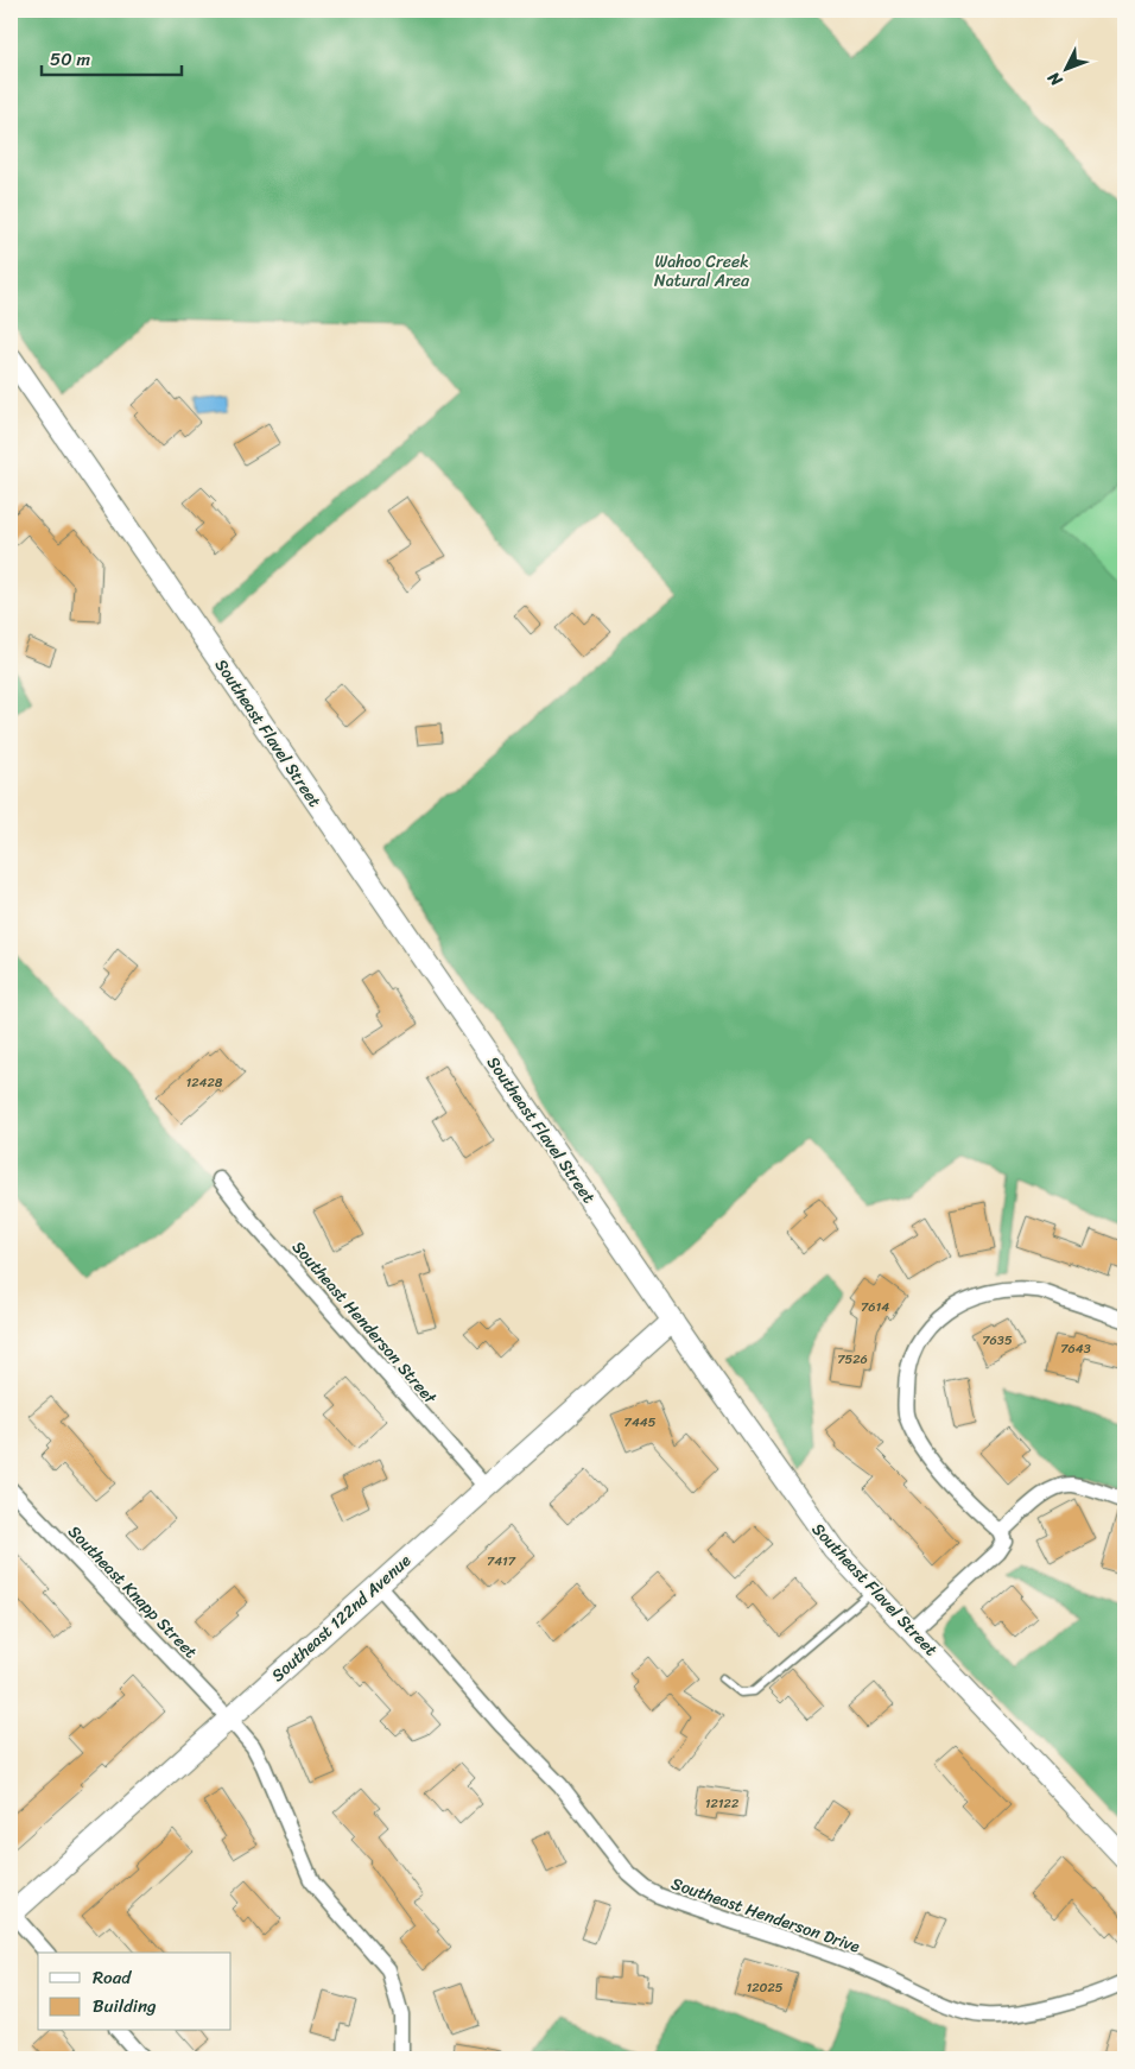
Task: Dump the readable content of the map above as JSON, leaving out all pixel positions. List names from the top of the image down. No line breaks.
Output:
{"streets":{"street":["Southeast Flavel Street","Southeast Henderson Street","Southeast Knapp Street","Southeast 122nd Avenue","Southeast Henderson Drive"]},"crossings":[["Southeast Flavel Street","Southeast 122nd Avenue"],["Southeast Henderson Street","Southeast 122nd Avenue"],["Southeast Knapp Street","Southeast 122nd Avenue"],["Southeast 122nd Avenue","Southeast Henderson Drive"]],"parks":["Wahoo Creek Natural Area"],"house_numbers":["12428","7614","7635","7643","7526","7445","7417","12122","12025"],"legend":["Road","Building"],"scale_bar":"50 m","north":"bottom left"}
